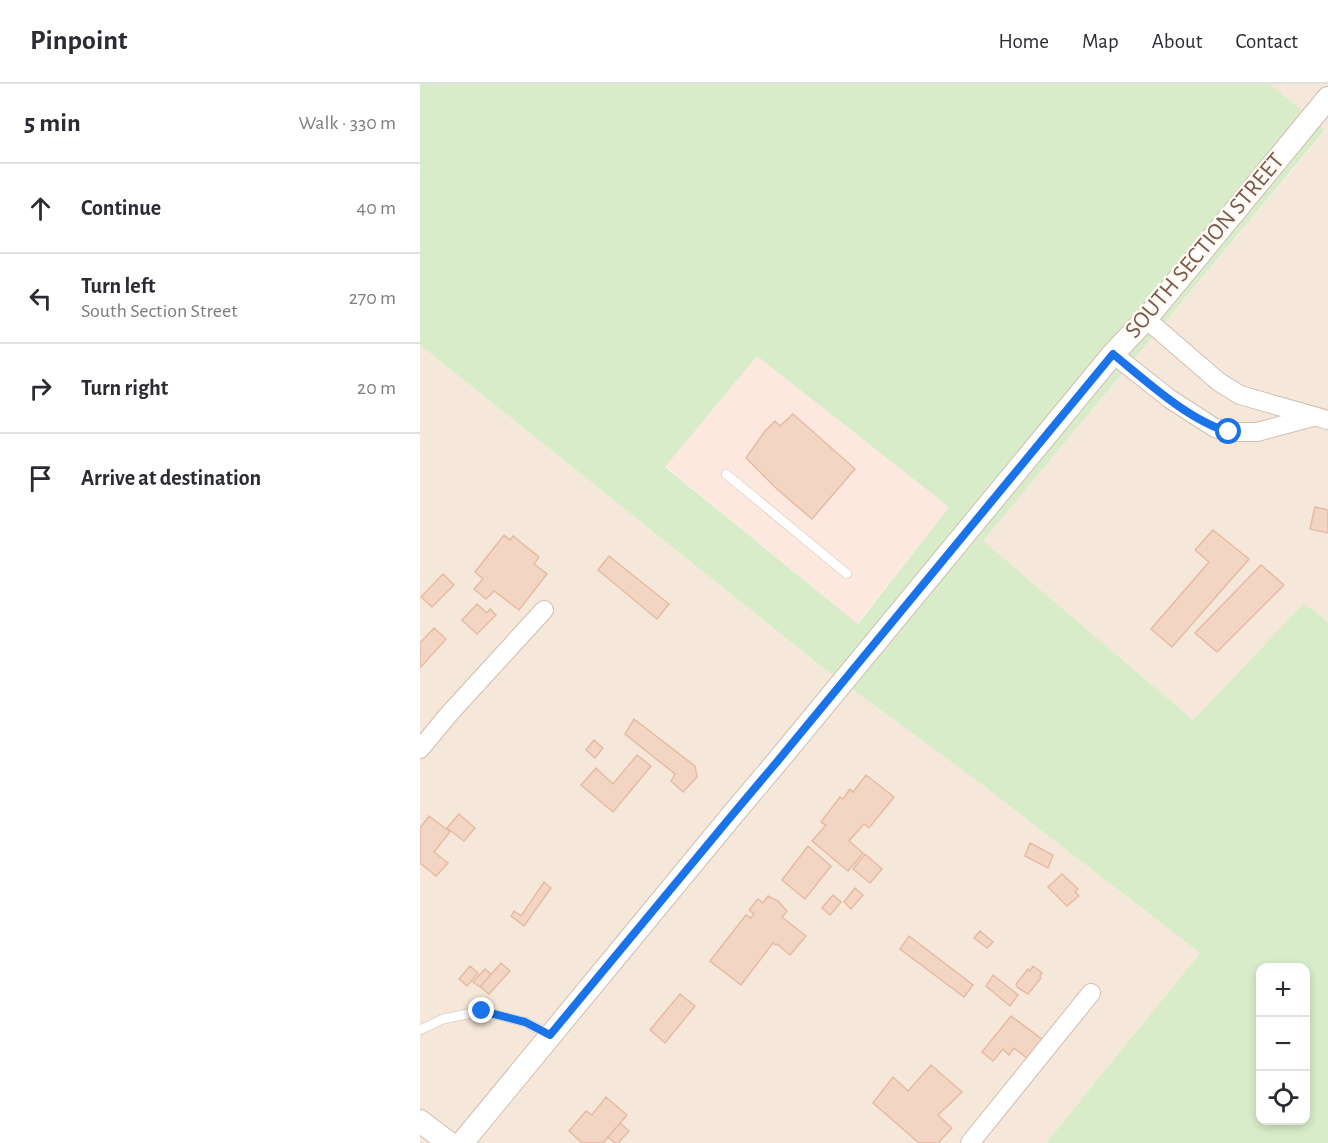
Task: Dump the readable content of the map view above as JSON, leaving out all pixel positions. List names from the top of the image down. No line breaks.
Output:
{"streets":{"street":["SOUTH SECTION STREET"]},"page":{"header":"Pinpoint","nav":["Home","Map","About","Contact"],"heading":["5 min","Walk · 330 m"],"list":[["Continue","40 m"],["Turn left","South Section Street","270 m"],["Turn right","20 m"],"Arrive at destination"],"map_buttons":["+","−"]}}
